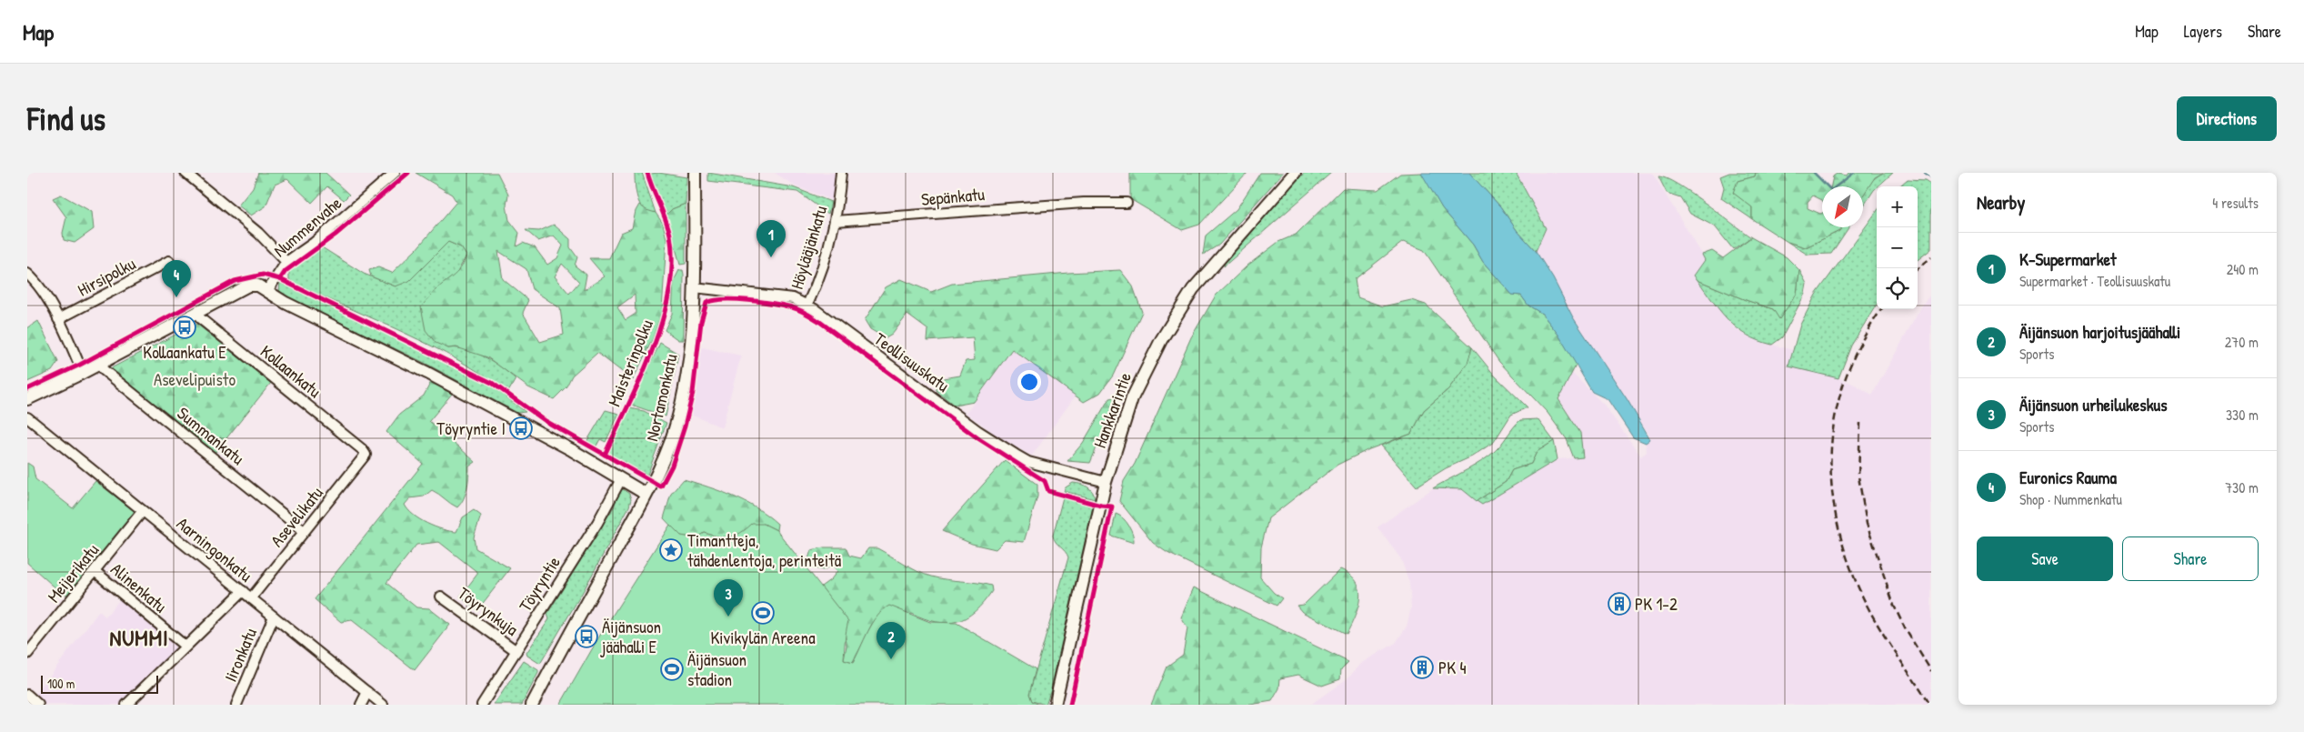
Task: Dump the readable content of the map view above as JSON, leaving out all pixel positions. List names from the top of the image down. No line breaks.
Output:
{"streets":{"main road":["Nortamonkatu","Hankkarintie"],"street":["Sepänkatu","Nummenvahe","Höylääjänkatu","Hirsipolku","Teollisuuskatu","Kollaankatu","Summankatu","Asevelikatu","Aarningonkatu","Meijerikatu","Töyryntie","Alinenkatu","Töyrynkuja","Iironkatu"],"cycle path":["Maisterinpolku"]},"crossings":[["Sepänkatu","Höylääjänkatu"],["Höylääjänkatu","Teollisuuskatu"],["Teollisuuskatu","Nortamonkatu"],["Teollisuuskatu","Hankkarintie"],["Kollaankatu","Asevelikatu"],["Summankatu","Asevelikatu"],["Asevelikatu","Aarningonkatu"],["Aarningonkatu","Meijerikatu"],["Aarningonkatu","Iironkatu"],["Meijerikatu","Alinenkatu"],["Töyryntie","Töyrynkuja"]],"districts":["NUMMI"],"parks":["Asevelipuisto"],"places":{"bus stop":["Kollaankatu E","Töyryntie I","Äijänsuon jäähalli E"],"place":["Timantteja, tähdenlentoja, perinteitä"],"building":["PK 1-2","PK 4"],"sports":["Kivikylän Areena","Äijänsuon stadion"]},"scale_bar":"100 m","north":"bottom left","page":{"header":"Map","nav":["Map","Layers","Share"],"buttons":["Directions",["Save","Share"]],"title":"Find us","heading":["Nearby","4 results"],"map_buttons":["+","−"],"pins":["1","4","3","2"],"list":[{"mark":"1","name":"K-Supermarket","note":"Supermarket · Teollisuuskatu","value":"240 m"},{"mark":"2","name":"Äijänsuon harjoitusjäähalli","note":"Sports","value":"270 m"},{"mark":"3","name":"Äijänsuon urheilukeskus","note":"Sports","value":"330 m"},{"mark":"4","name":"Euronics Rauma","note":"Shop · Nummenkatu","value":"730 m"}],"scale":"100 m"}}
